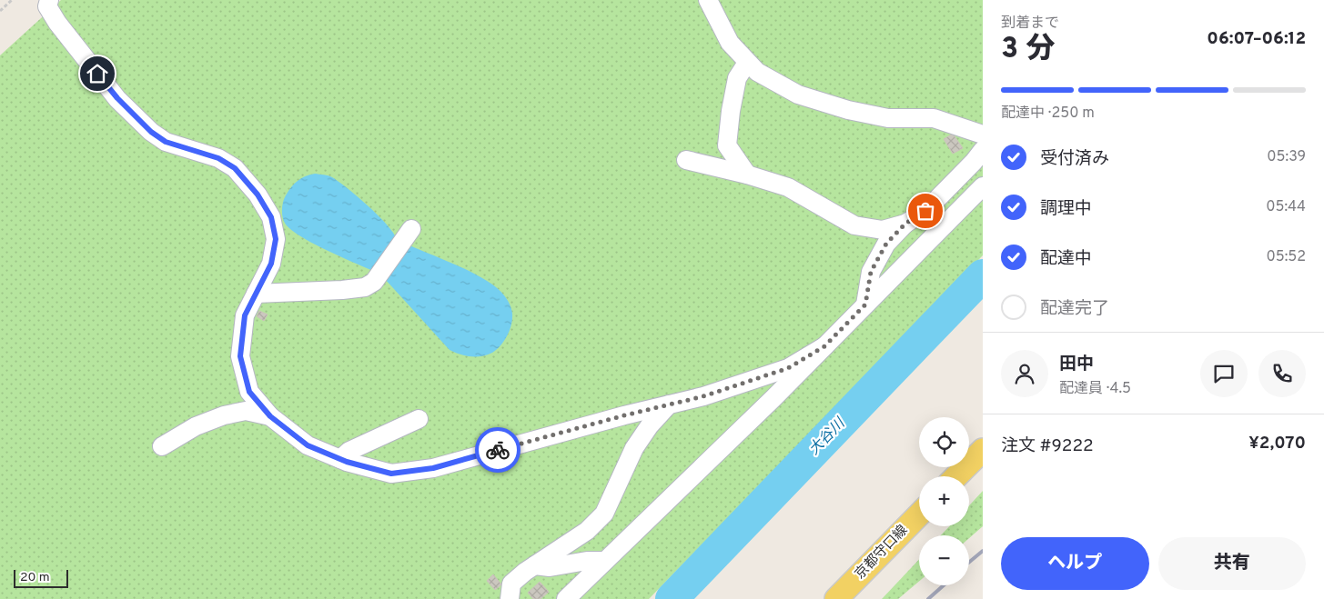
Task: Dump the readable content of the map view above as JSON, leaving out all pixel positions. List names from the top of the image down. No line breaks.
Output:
{"streets":{"main road":["京都守口線"]},"water":["大谷川"],"scale_bar":"20 m","page":{"heading":["3 分","到着まで","06:07–06:12"],"panel":["田中","配達員 · 4.5","注文 #9222","¥2,070"],"bar":"配達中 · 250 m","list":[["受付済み","05:39"],["調理中","05:44"],["配達中","05:52"],"配達完了"],"map_buttons":["+","−"],"buttons":["ヘルプ","共有"],"scale":"20 m"}}
